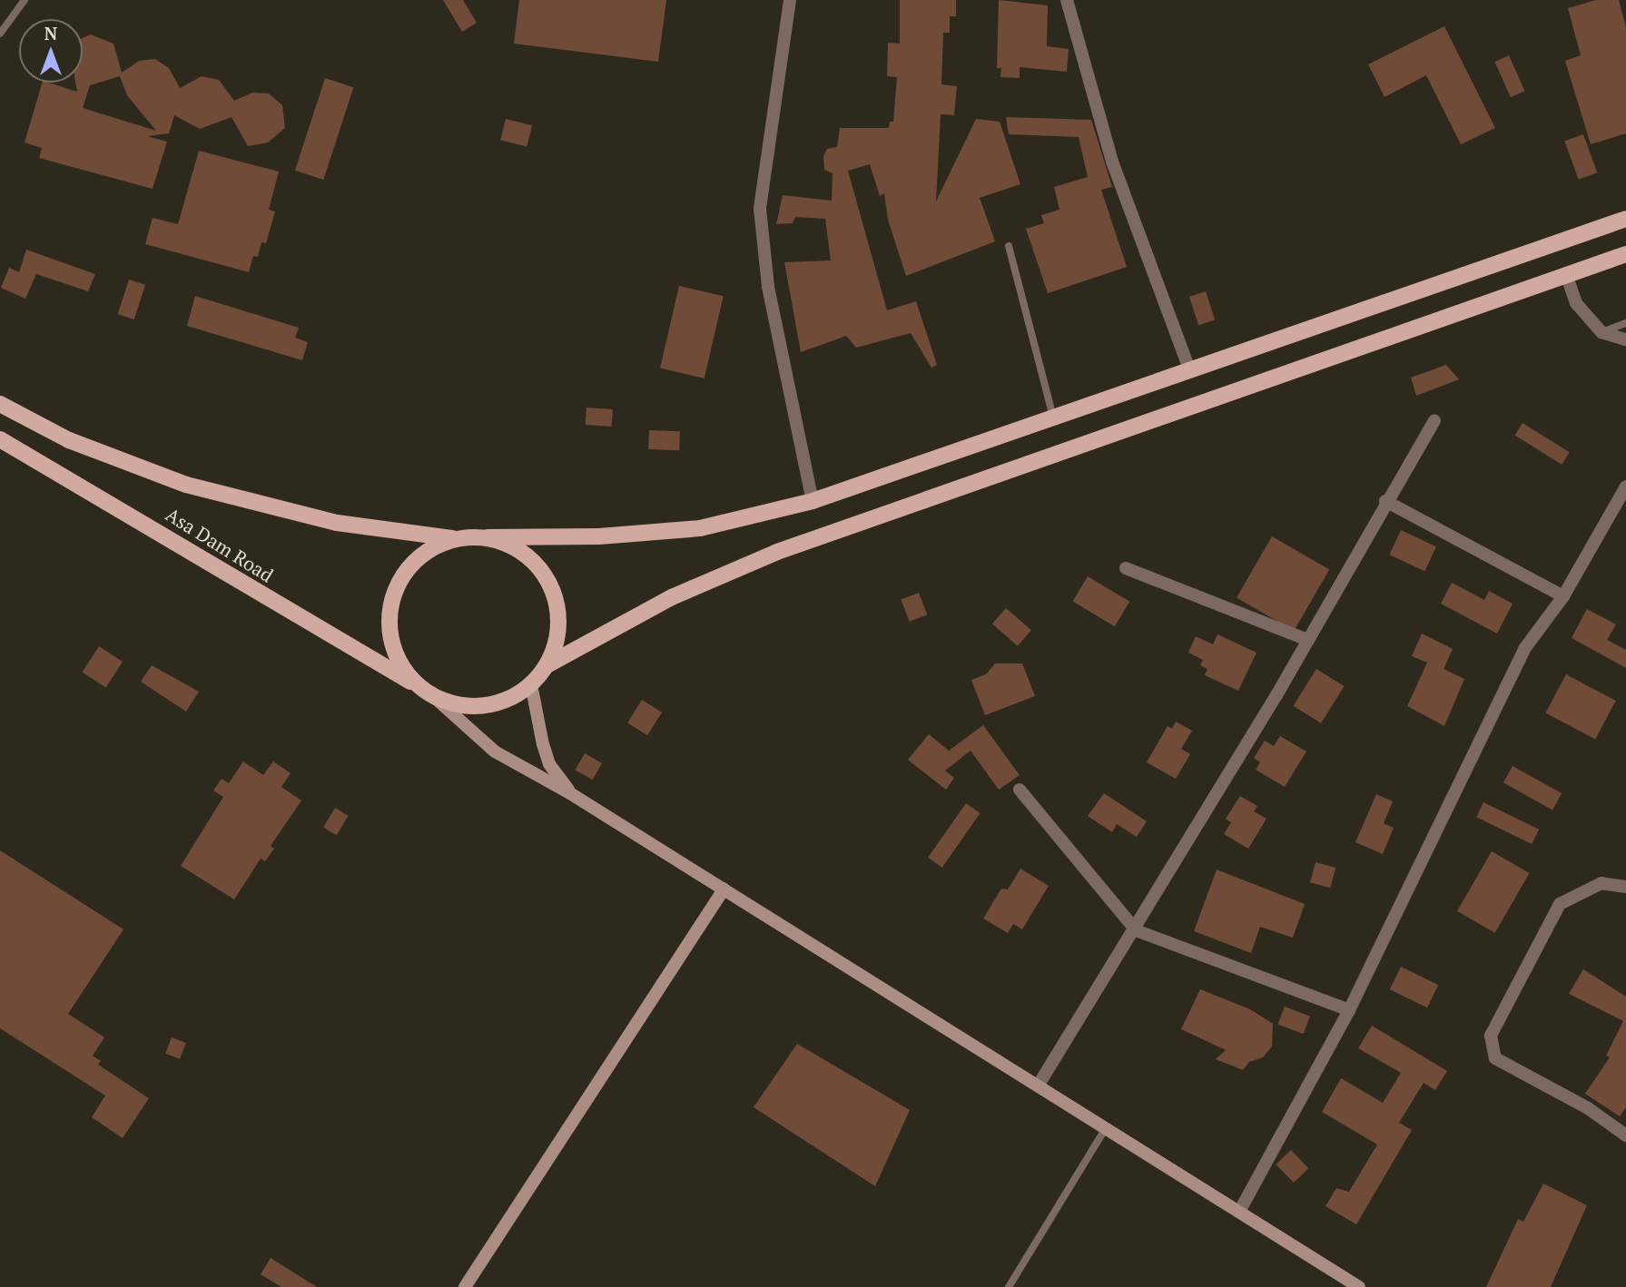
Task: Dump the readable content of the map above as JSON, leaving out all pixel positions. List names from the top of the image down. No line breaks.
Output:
{"streets":{"main road":["Asa Dam Road"]},"north":"top"}
